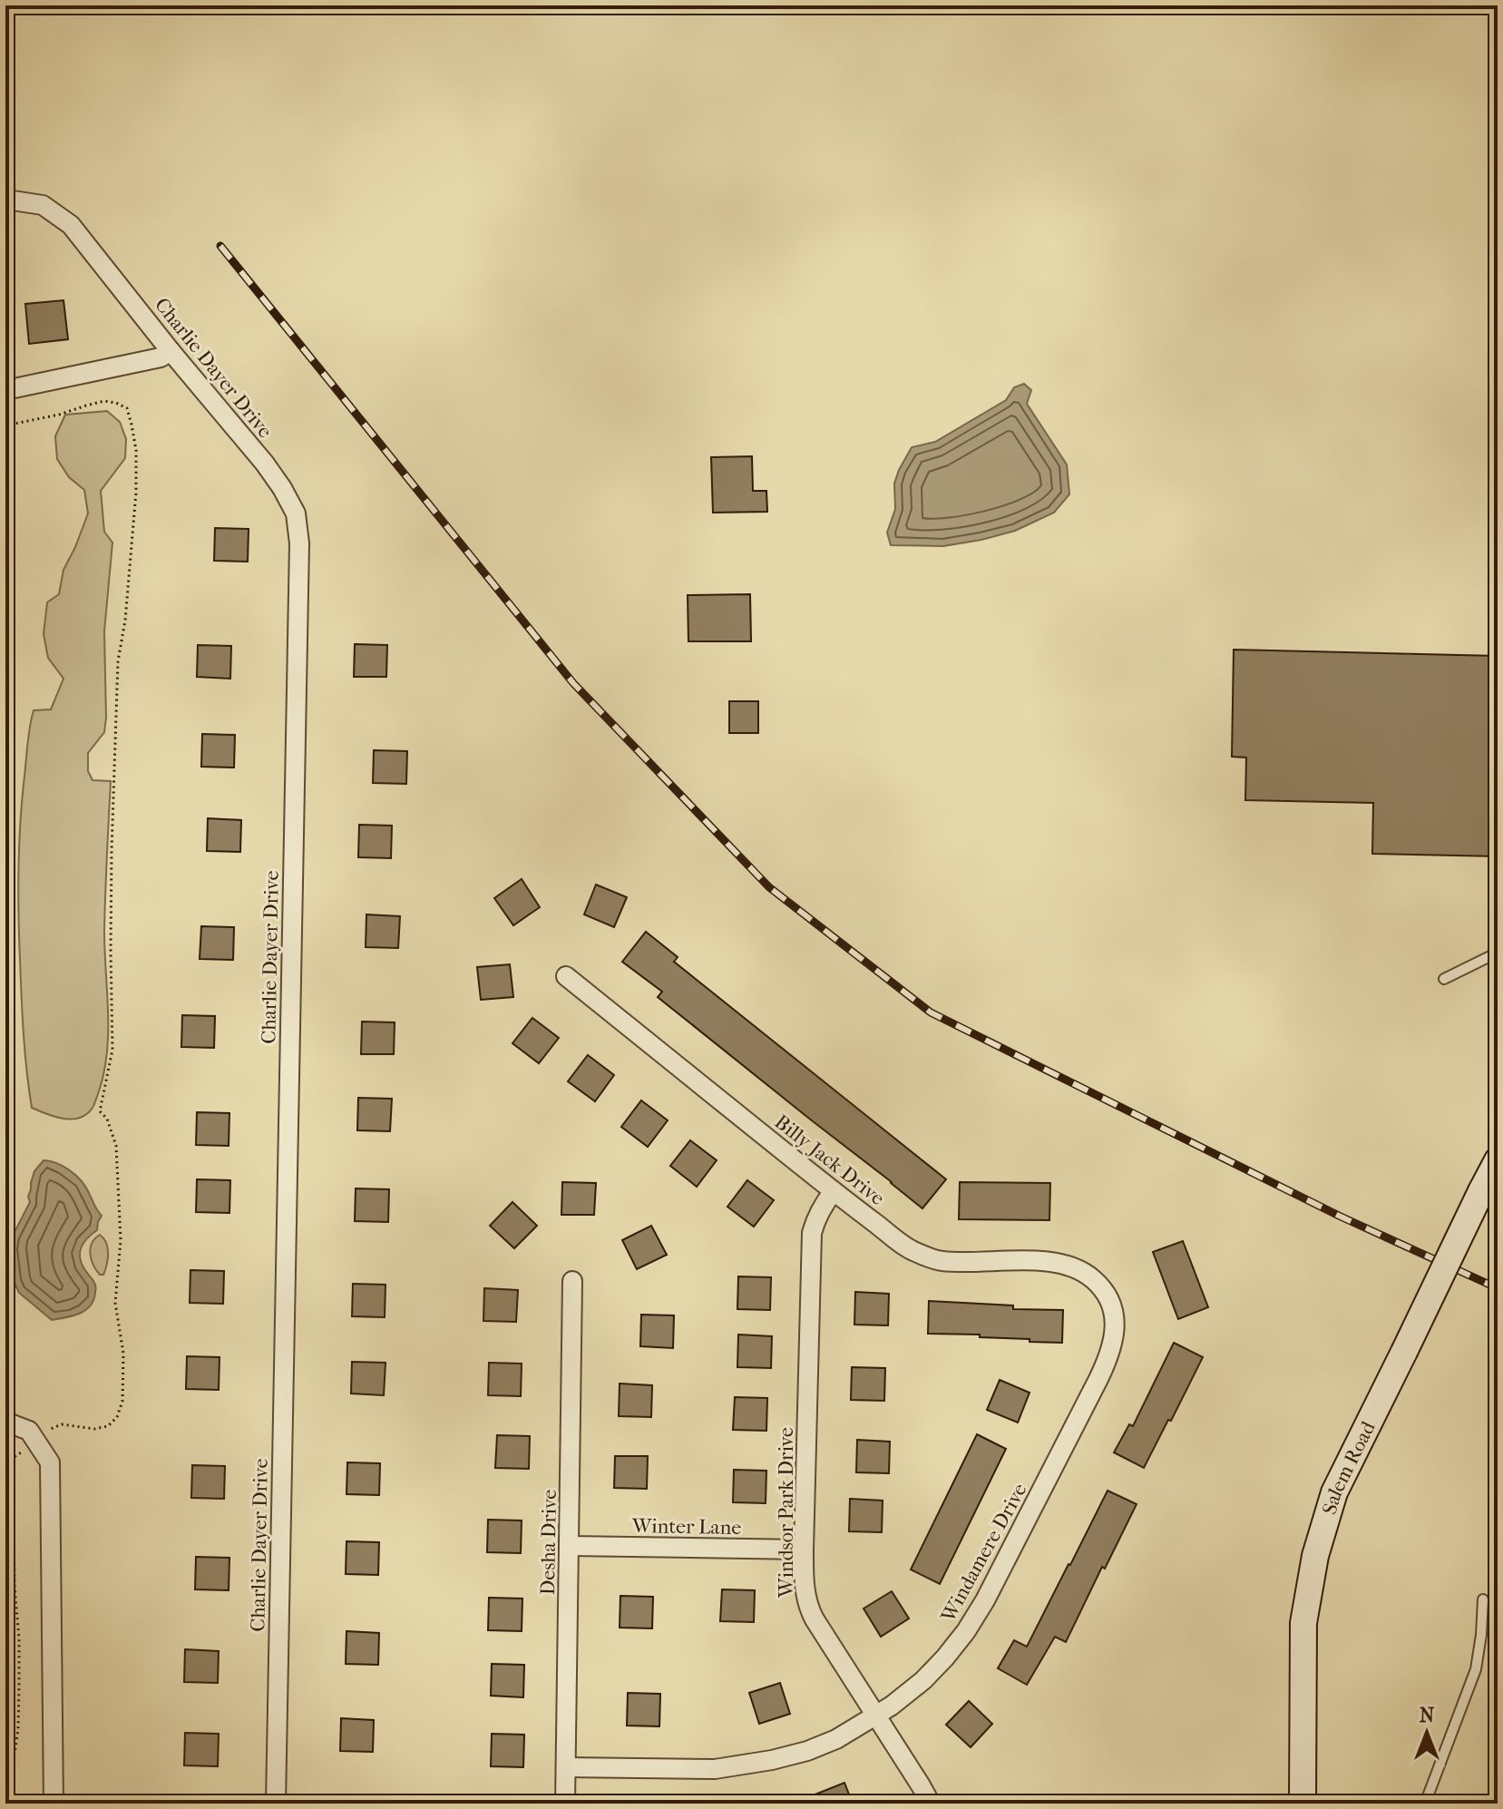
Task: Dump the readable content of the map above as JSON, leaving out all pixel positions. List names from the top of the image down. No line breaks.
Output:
{"streets":{"main road":["Salem Road"],"street":["Charlie Dayer Drive","Billy Jack Drive","Windsor Park Drive","Winter Lane","Desha Drive","Windamere Drive"]},"crossings":[["Billy Jack Drive","Windsor Park Drive"],["Billy Jack Drive","Windamere Drive"],["Windsor Park Drive","Winter Lane"],["Windsor Park Drive","Windamere Drive"],["Winter Lane","Desha Drive"],["Desha Drive","Windamere Drive"]],"north":"top"}
